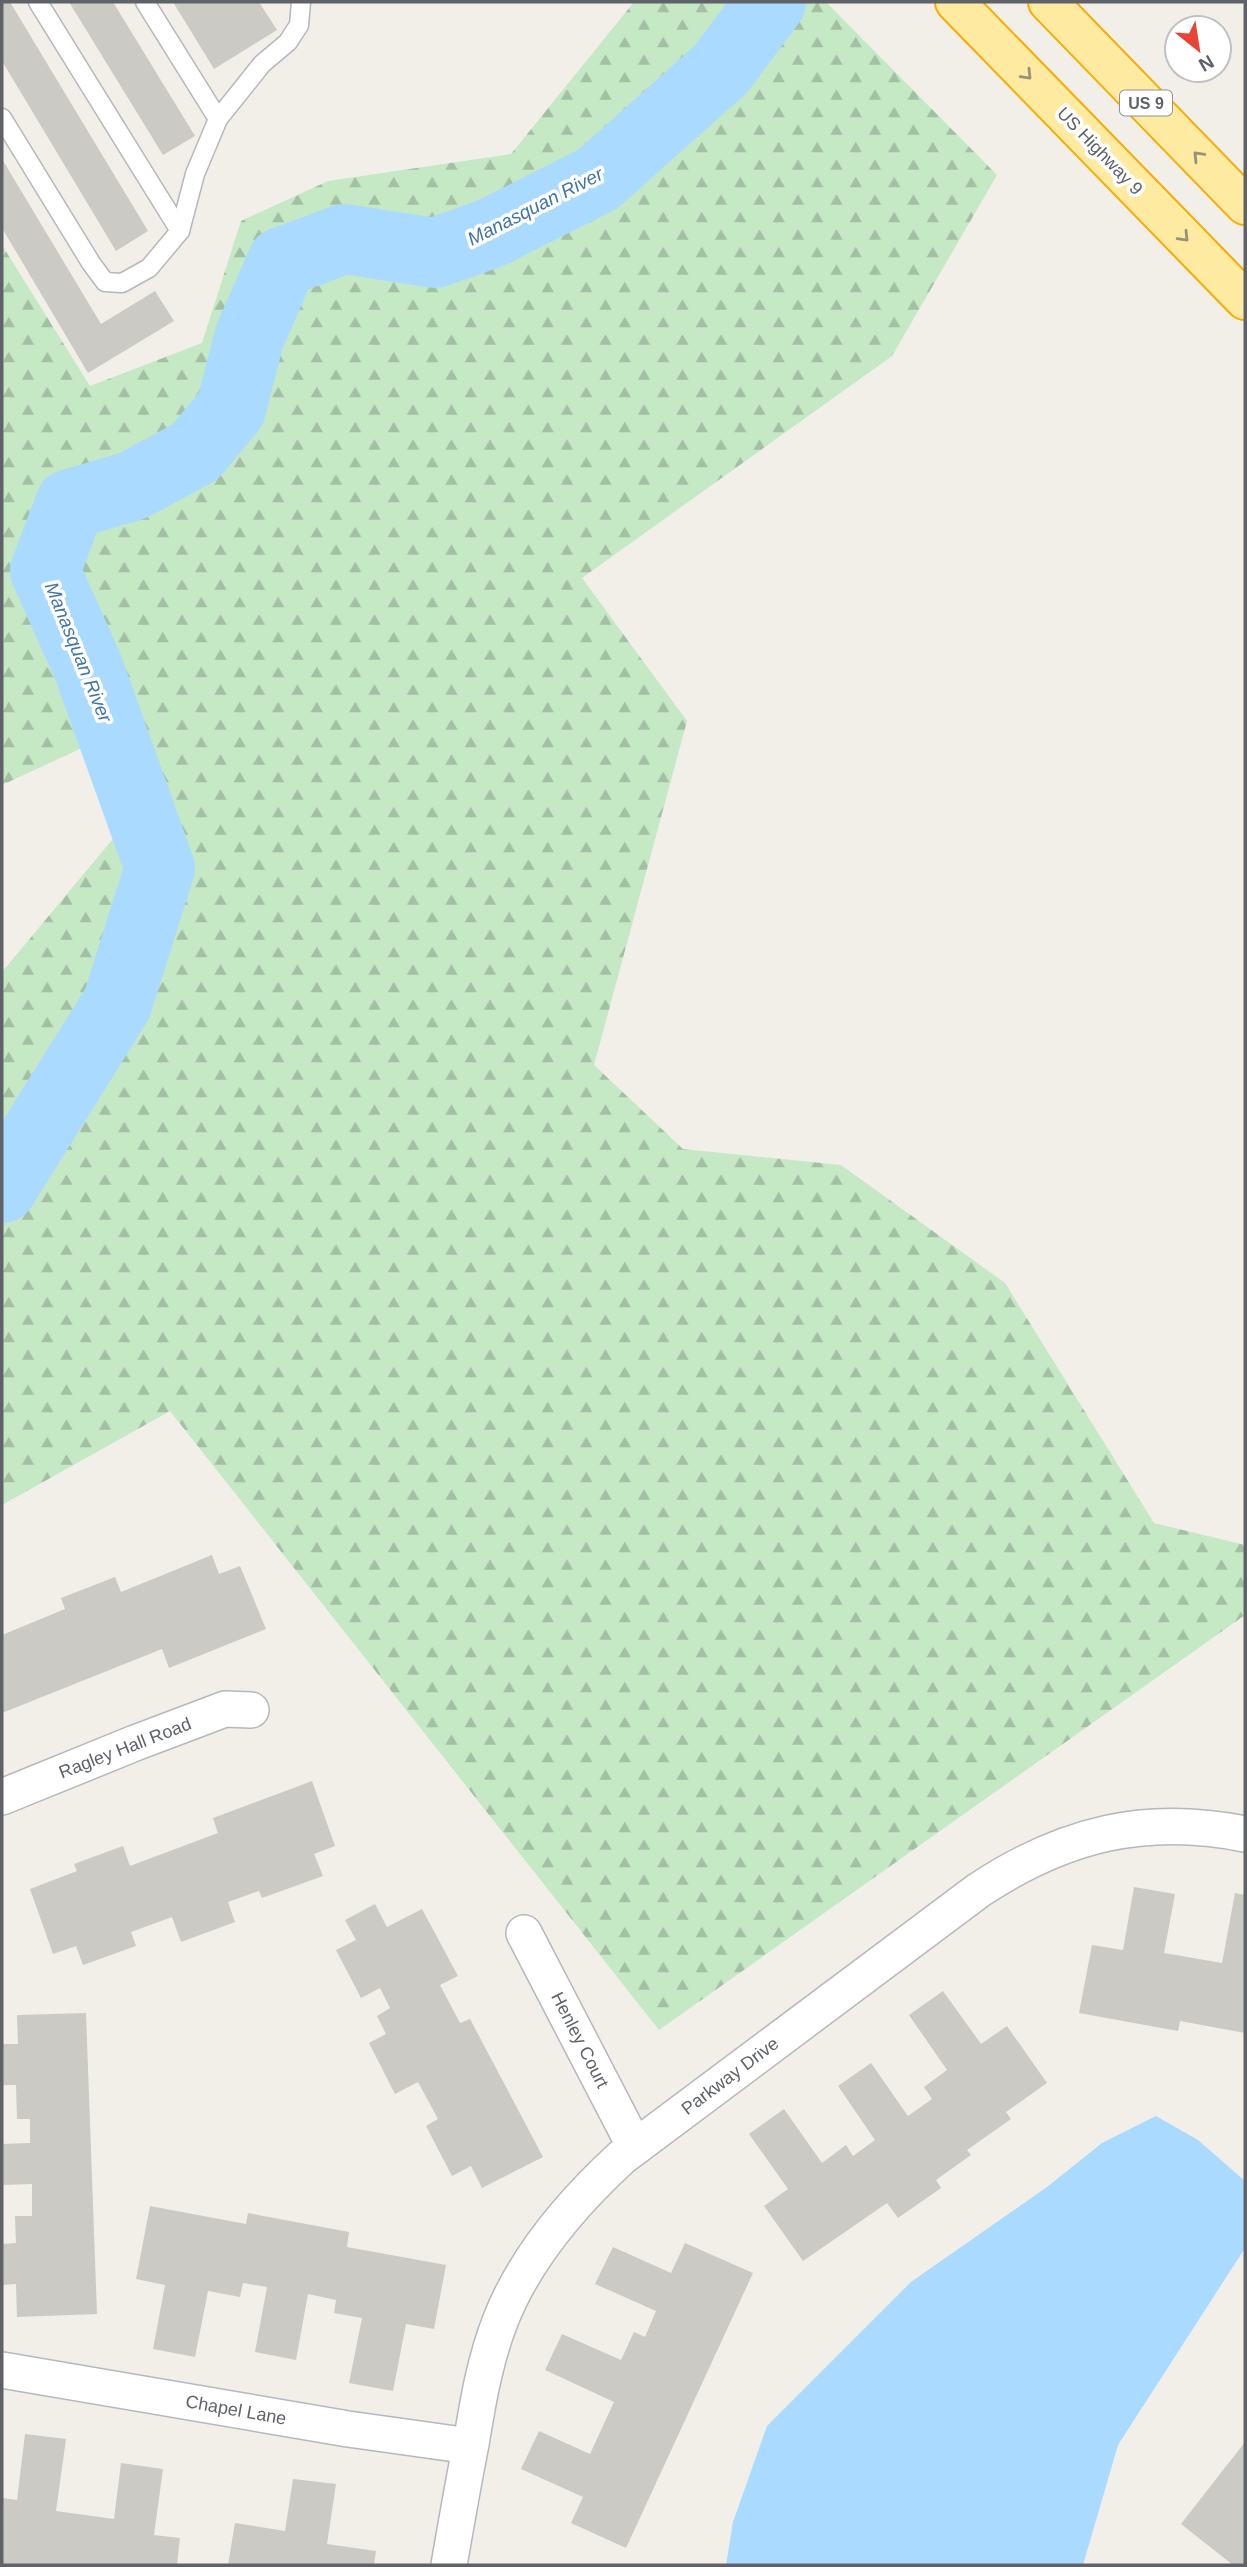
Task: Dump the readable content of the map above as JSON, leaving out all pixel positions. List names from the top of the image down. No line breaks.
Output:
{"streets":{"highway":["US 9","US Highway 9"],"street":["Ragley Hall Road","Henley Court","Parkway Drive","Chapel Lane"]},"crossings":[["Henley Court","Parkway Drive"],["Parkway Drive","Chapel Lane"]],"water":["Manasquan River"],"north":"bottom right"}
